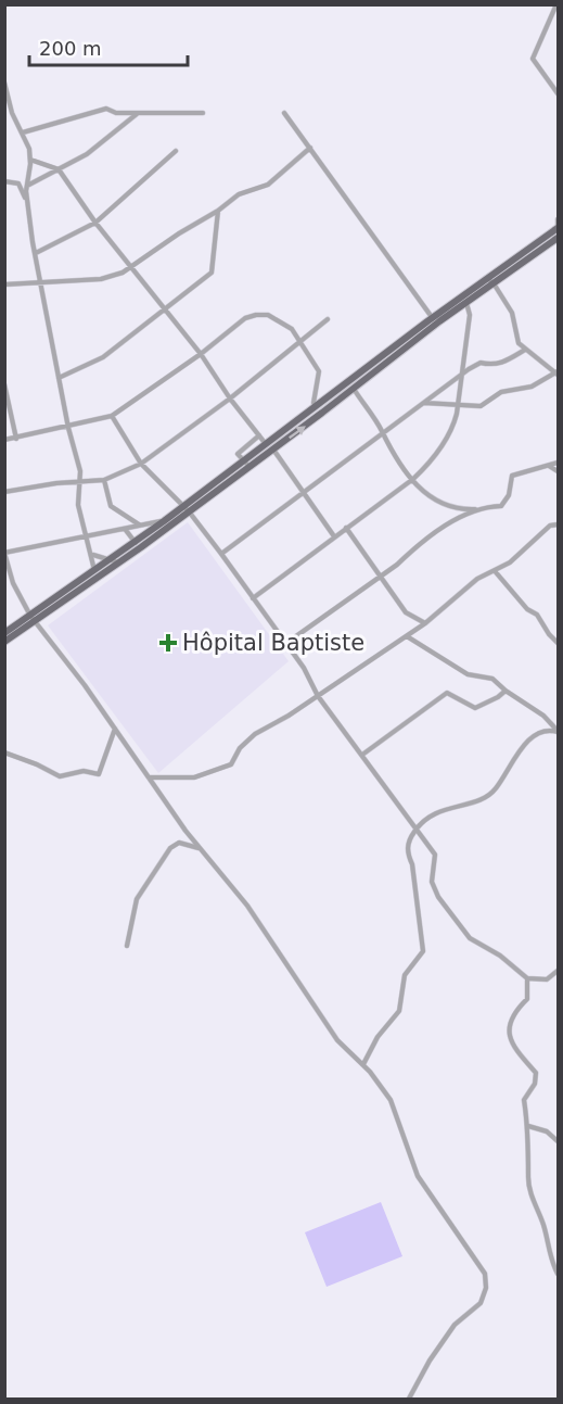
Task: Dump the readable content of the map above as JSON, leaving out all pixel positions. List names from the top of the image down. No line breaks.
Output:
{"places":{"health":["Hôpital Baptiste"]},"scale_bar":"200 m"}
